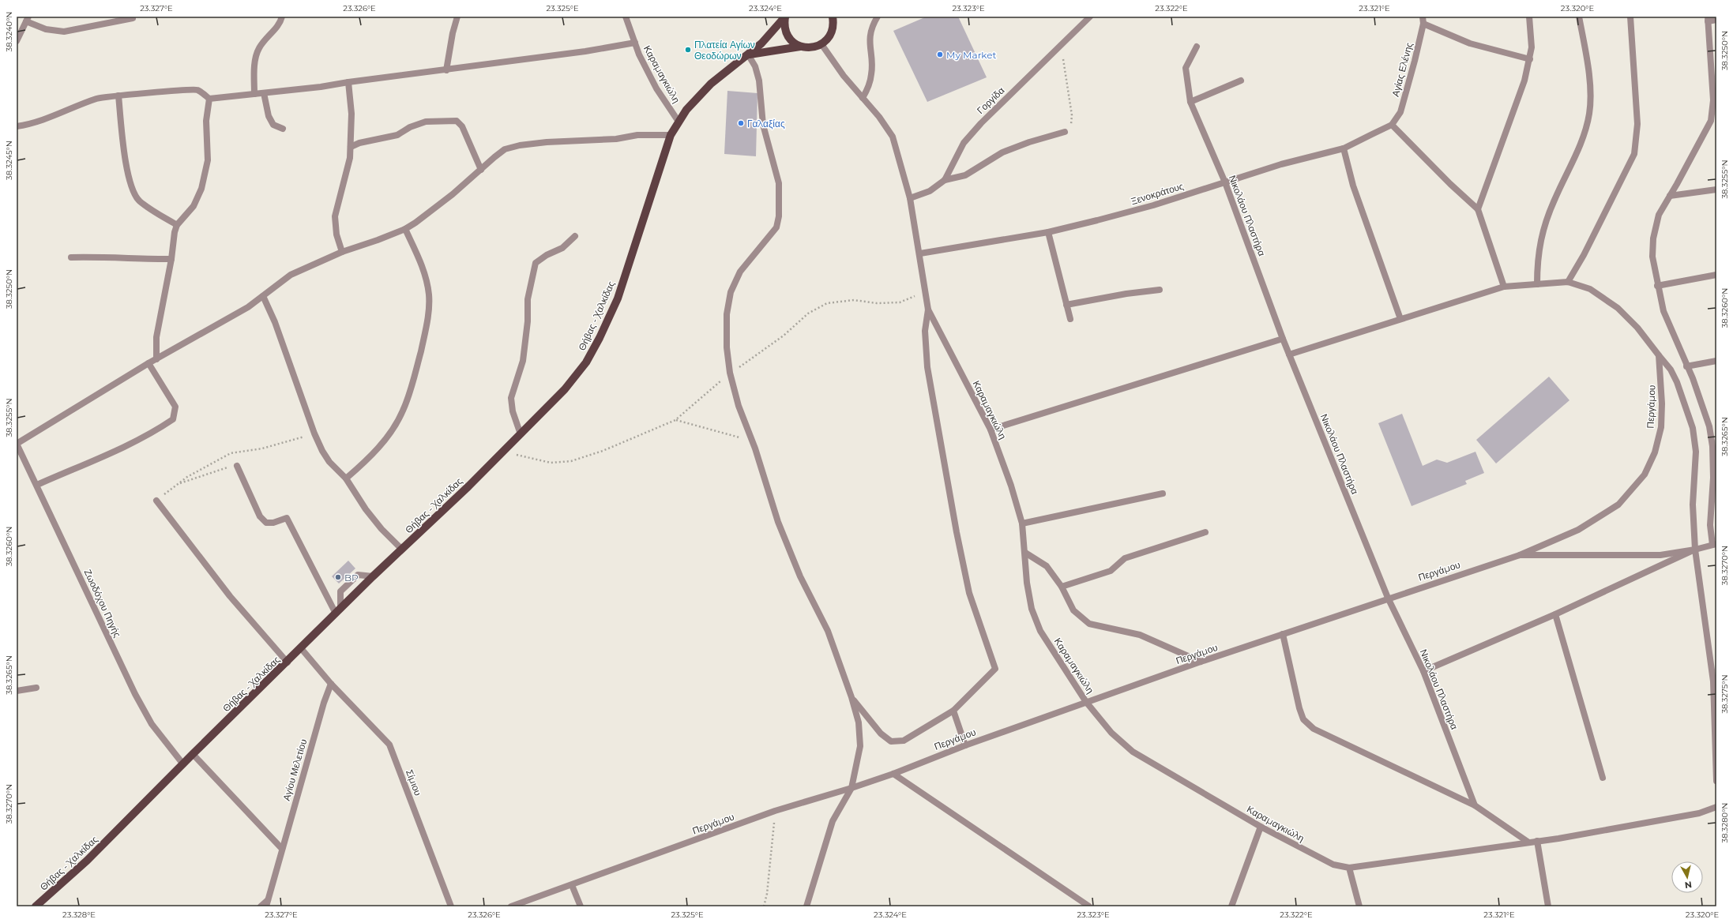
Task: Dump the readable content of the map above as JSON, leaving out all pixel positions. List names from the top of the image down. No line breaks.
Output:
{"streets":{"main road":["Θήβας - Χαλκίδας"],"street":["Αγίας Ελένης","Καραμαγκιώλη","Γοργίδα","Ξενοκράτους","Νικολάου Πλαστήρα","Περγάμου","Ζωοδόχου Πηγής","Αγίου Μελετίου","Σίμιου"]},"crossings":[["Αγίας Ελένης","Ξενοκράτους"],["Καραμαγκιώλη","Θήβας - Χαλκίδας"],["Καραμαγκιώλη","Περγάμου"],["Ξενοκράτους","Νικολάου Πλαστήρα"],["Νικολάου Πλαστήρα","Περγάμου"],["Θήβας - Χαλκίδας","Ζωοδόχου Πηγής"],["Αγίου Μελετίου","Σίμιου"]],"places":["Πλατεία Αγίων Θεοδώρων","My Market","Γαλαξίας","BP"],"north":"bottom","coordinates":["23.327°E","23.326°E","23.325°E","23.324°E","23.323°E","23.322°E","23.321°E","23.320°E","38.3240°N","38.3250°N","38.3245°N","38.3255°N","38.3260°N","38.3265°N","38.3270°N","38.3275°N","38.3280°N","23.328°E"]}
